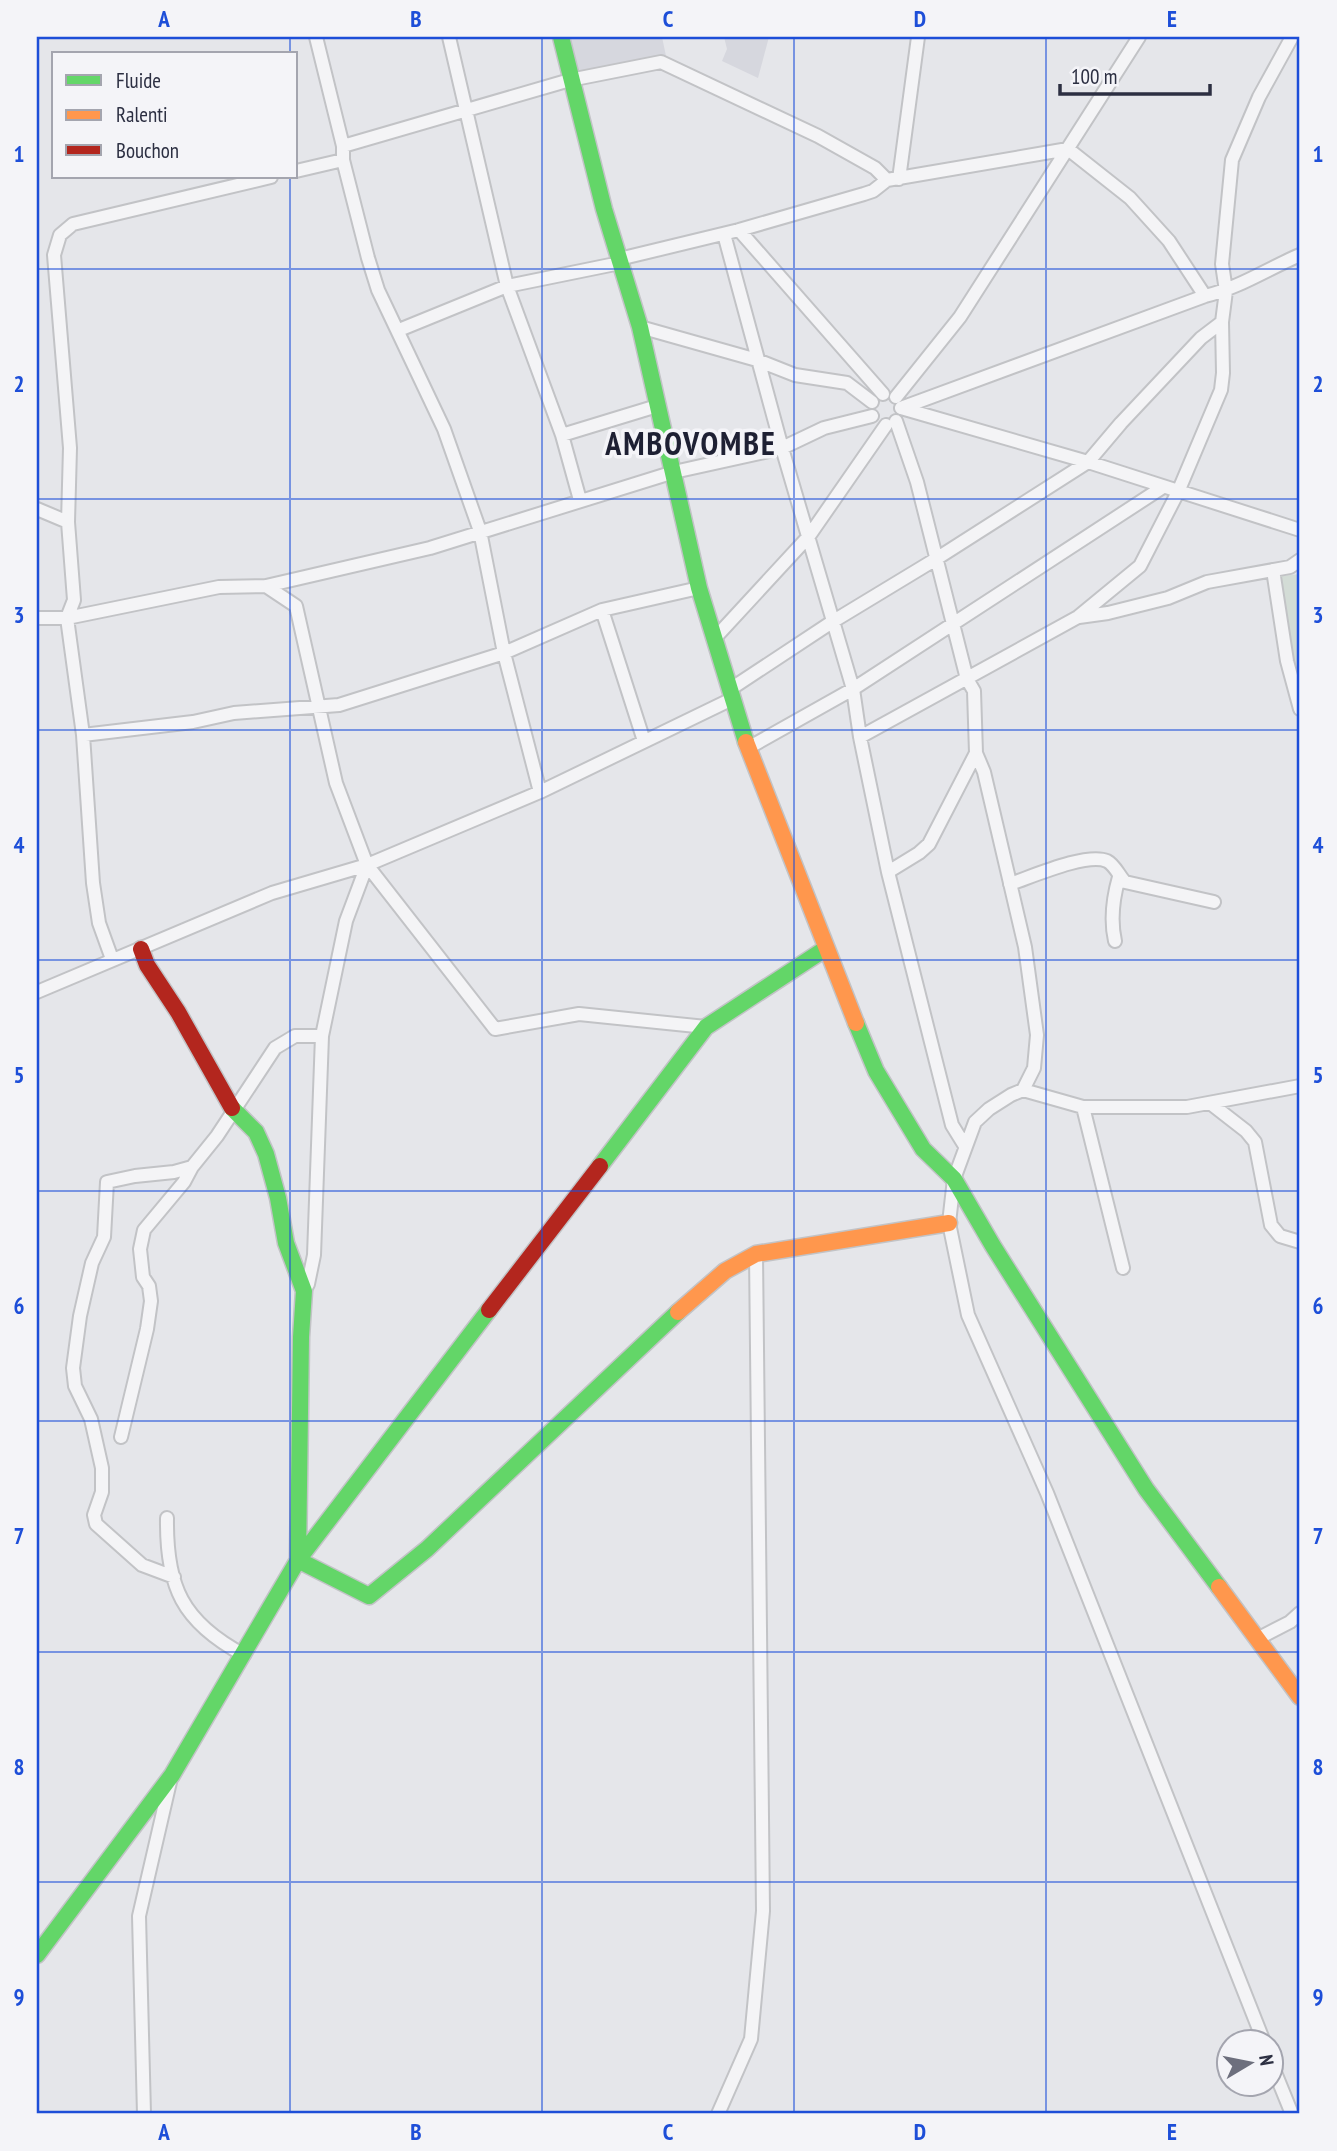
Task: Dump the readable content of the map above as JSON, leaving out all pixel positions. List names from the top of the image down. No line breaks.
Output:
{"districts":["AMBOVOMBE"],"legend":["Fluide","Ralenti","Bouchon"],"scale_bar":"100 m","north":"right","grid":{"columns":["A","B","C","D","E"],"rows":["1","2","3","4","5","6","7","8","9"]}}
